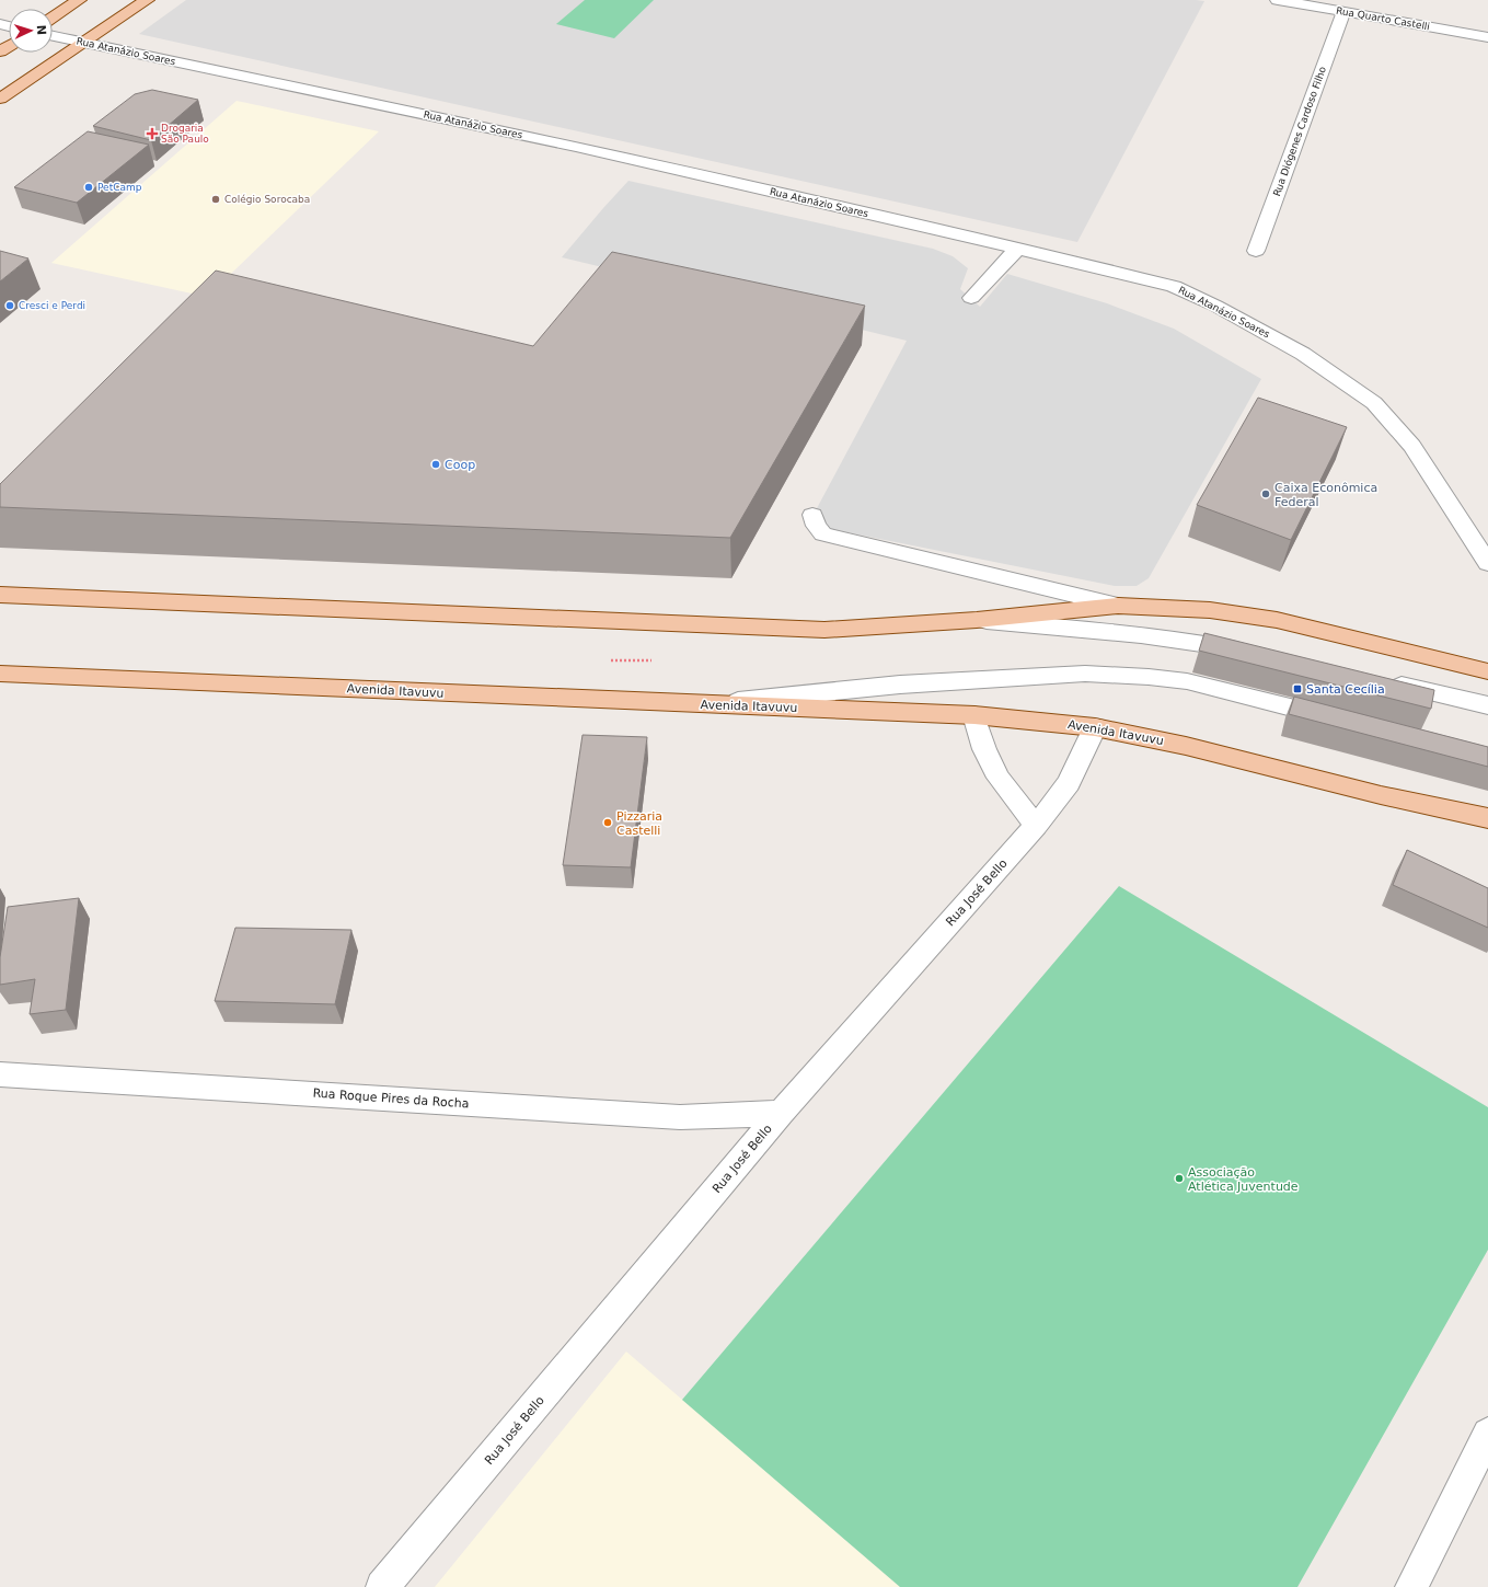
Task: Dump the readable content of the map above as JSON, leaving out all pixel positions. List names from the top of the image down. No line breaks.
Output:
{"streets":{"main road":["Avenida Itavuvu"],"street":["Rua Quarto Castelli","Rua Atanázio Soares","Rua Diógenes Cardoso Filho","Rua José Bello","Rua Roque Pires da Rocha"]},"crossings":[["Rua Quarto Castelli","Rua Diógenes Cardoso Filho"],["Avenida Itavuvu","Rua José Bello"],["Rua José Bello","Rua Roque Pires da Rocha"]],"places":{"health":["Drogaria São Paulo"],"other":["PetCamp","Colégio Sorocaba","Cresci e Perdi","Coop","Caixa Econômica Federal","Pizzaria Castelli","Associação Atlética Juventude"],"transit":["Santa Cecília"]},"north":"right"}
